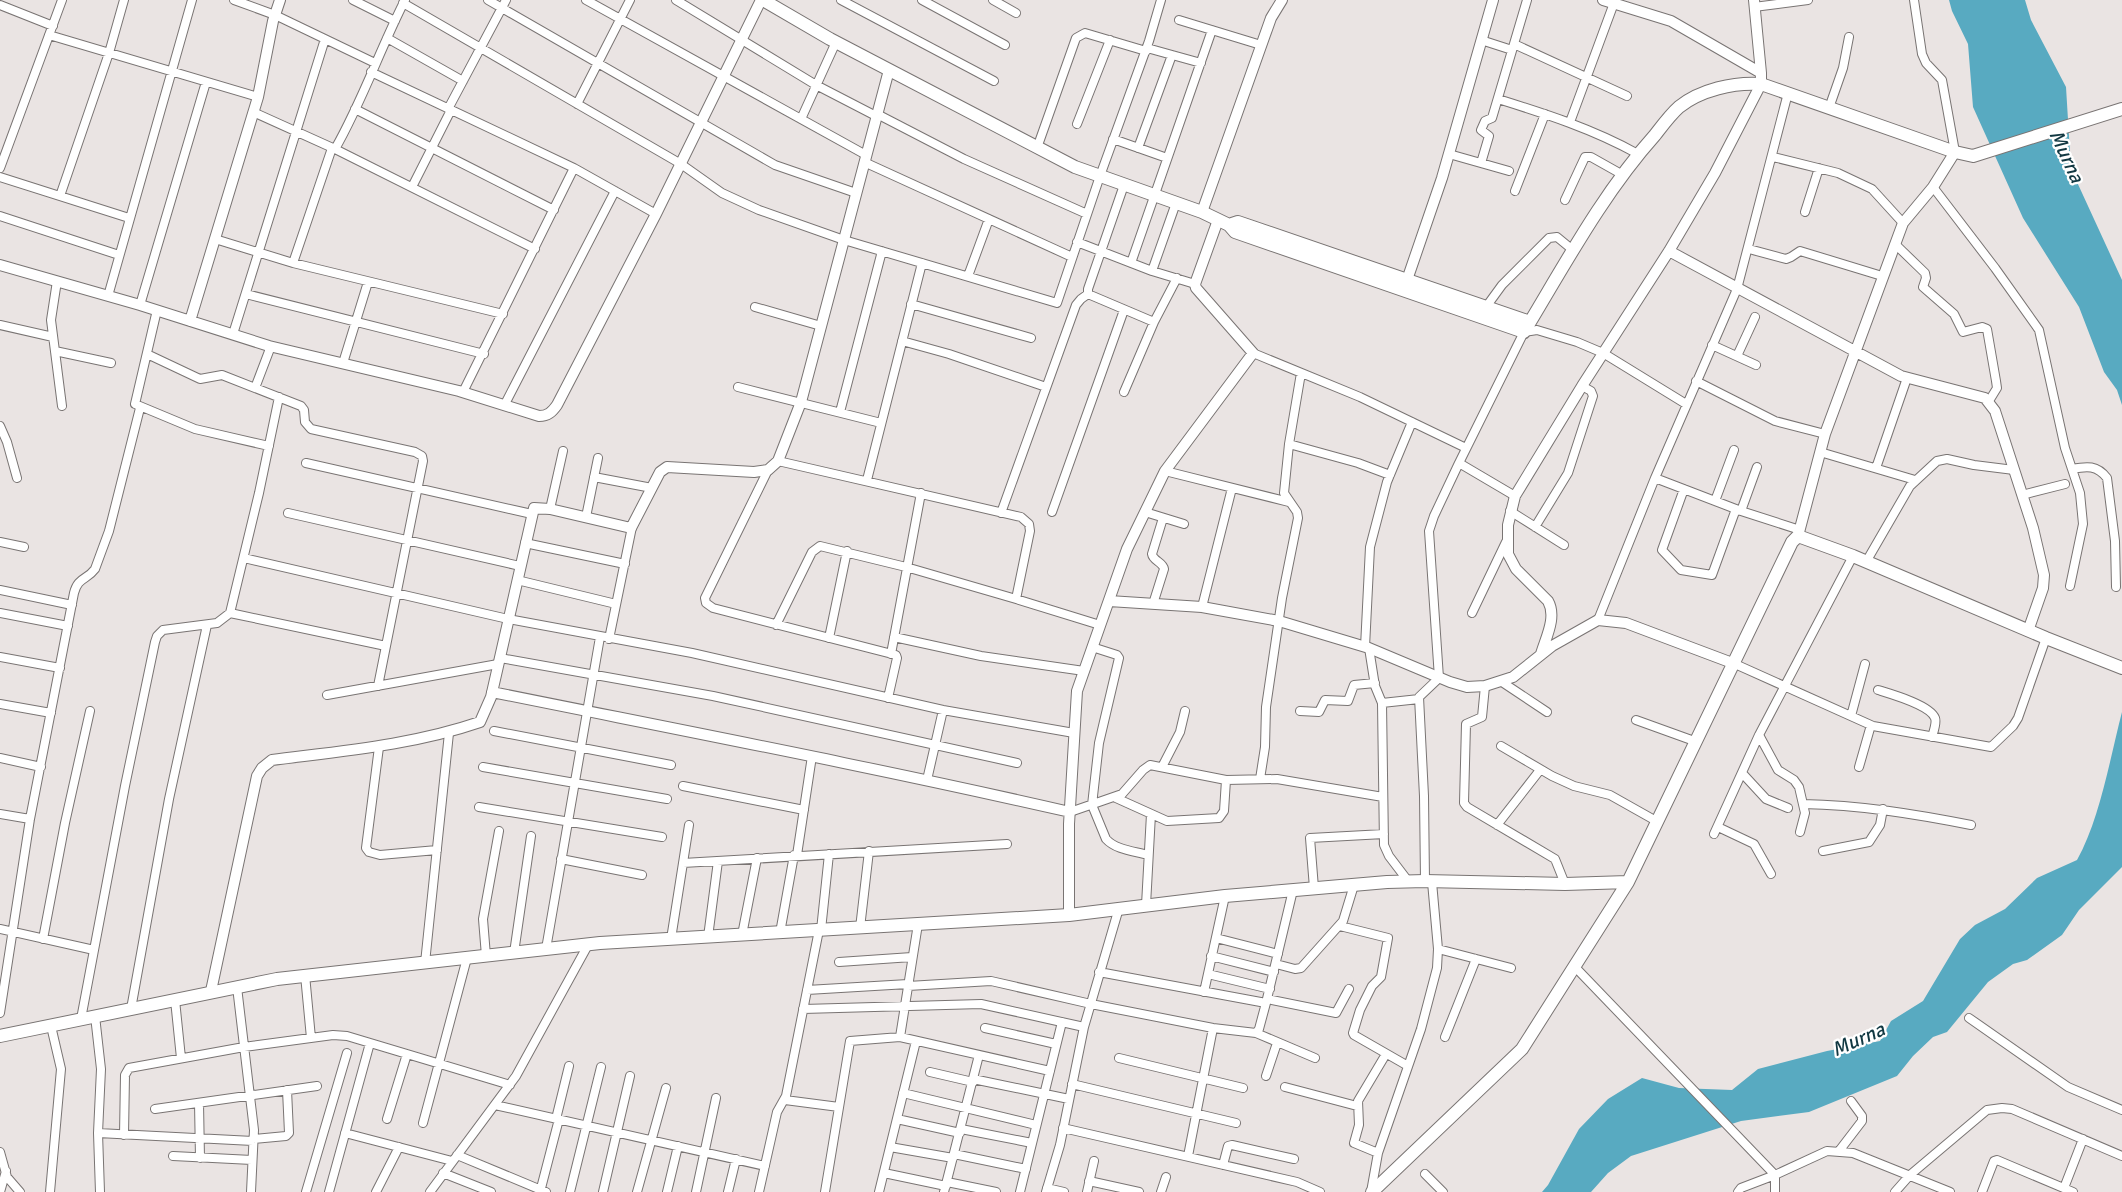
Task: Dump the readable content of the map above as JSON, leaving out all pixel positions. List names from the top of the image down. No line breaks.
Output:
{"water":["Murna"]}
